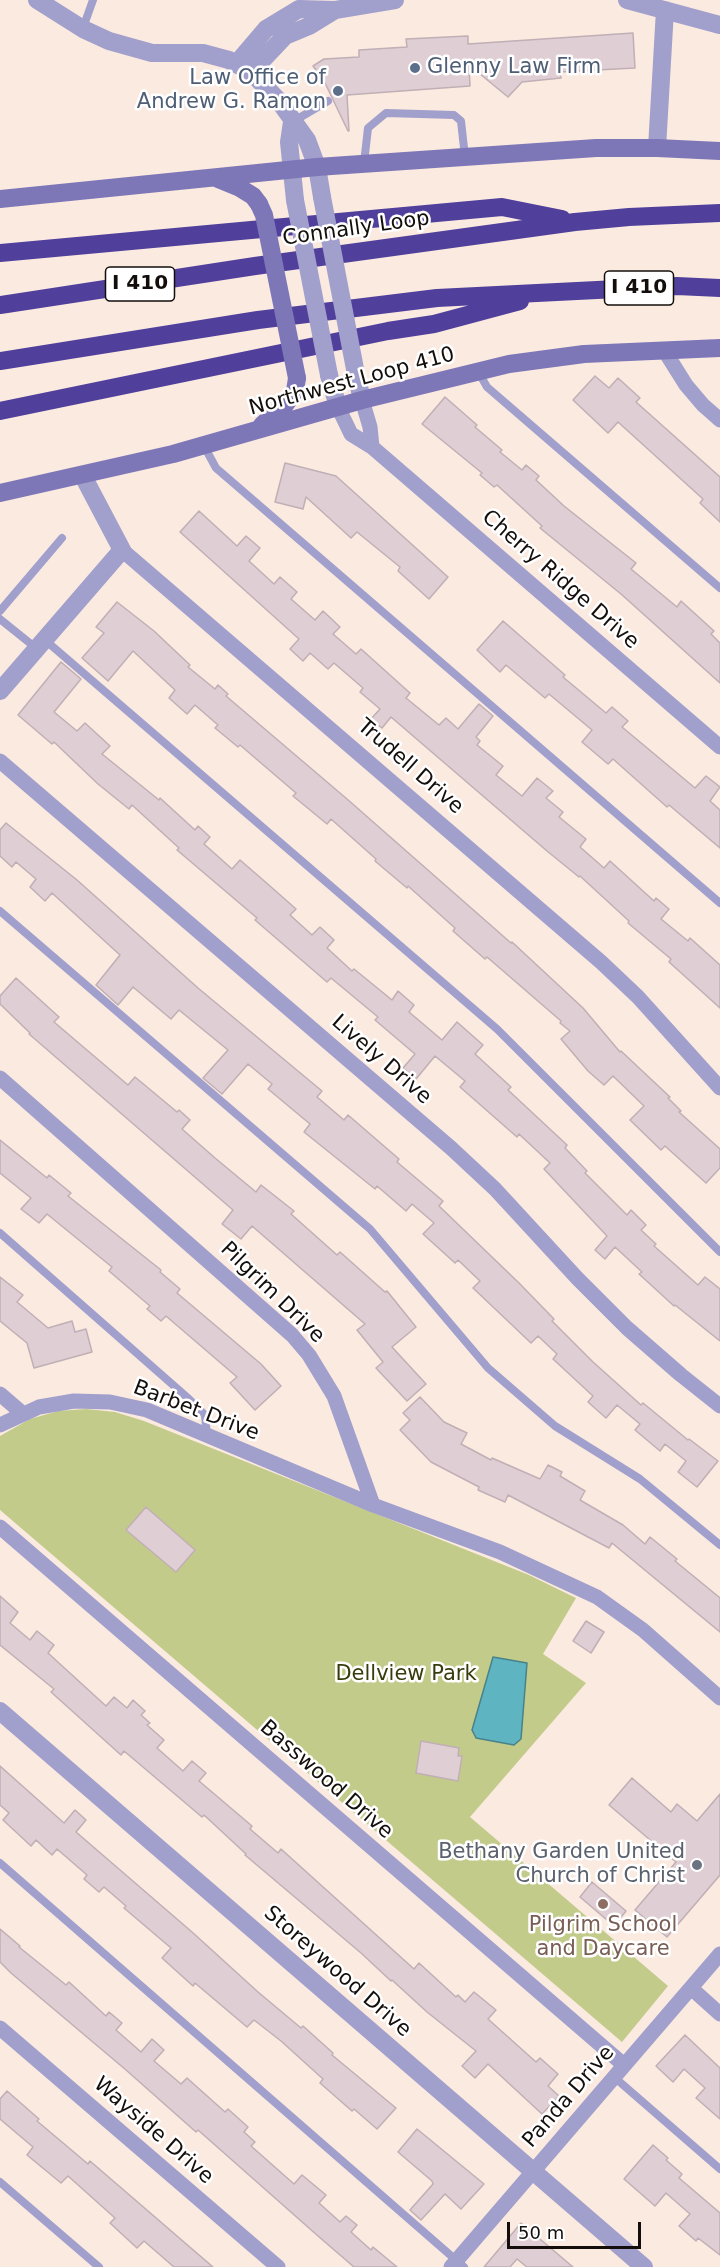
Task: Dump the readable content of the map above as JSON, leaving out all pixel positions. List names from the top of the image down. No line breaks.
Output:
{"streets":{"highway":["Connally Loop","I 410"],"main road":["Northwest Loop 410"],"street":["Cherry Ridge Drive","Trudell Drive","Lively Drive","Pilgrim Drive","Barbet Drive","Basswood Drive","Storeywood Drive","Panda Drive","Wayside Drive"]},"crossings":[["Northwest Loop 410","Cherry Ridge Drive"],["Northwest Loop 410","Trudell Drive"],["Pilgrim Drive","Barbet Drive"],["Basswood Drive","Panda Drive"],["Storeywood Drive","Panda Drive"]],"parks":["Dellview Park"],"places":["Glenny Law Firm","Law Office of Andrew G. Ramon","Bethany Garden United Church of Christ","Pilgrim School and Daycare"],"scale_bar":"50 m"}
